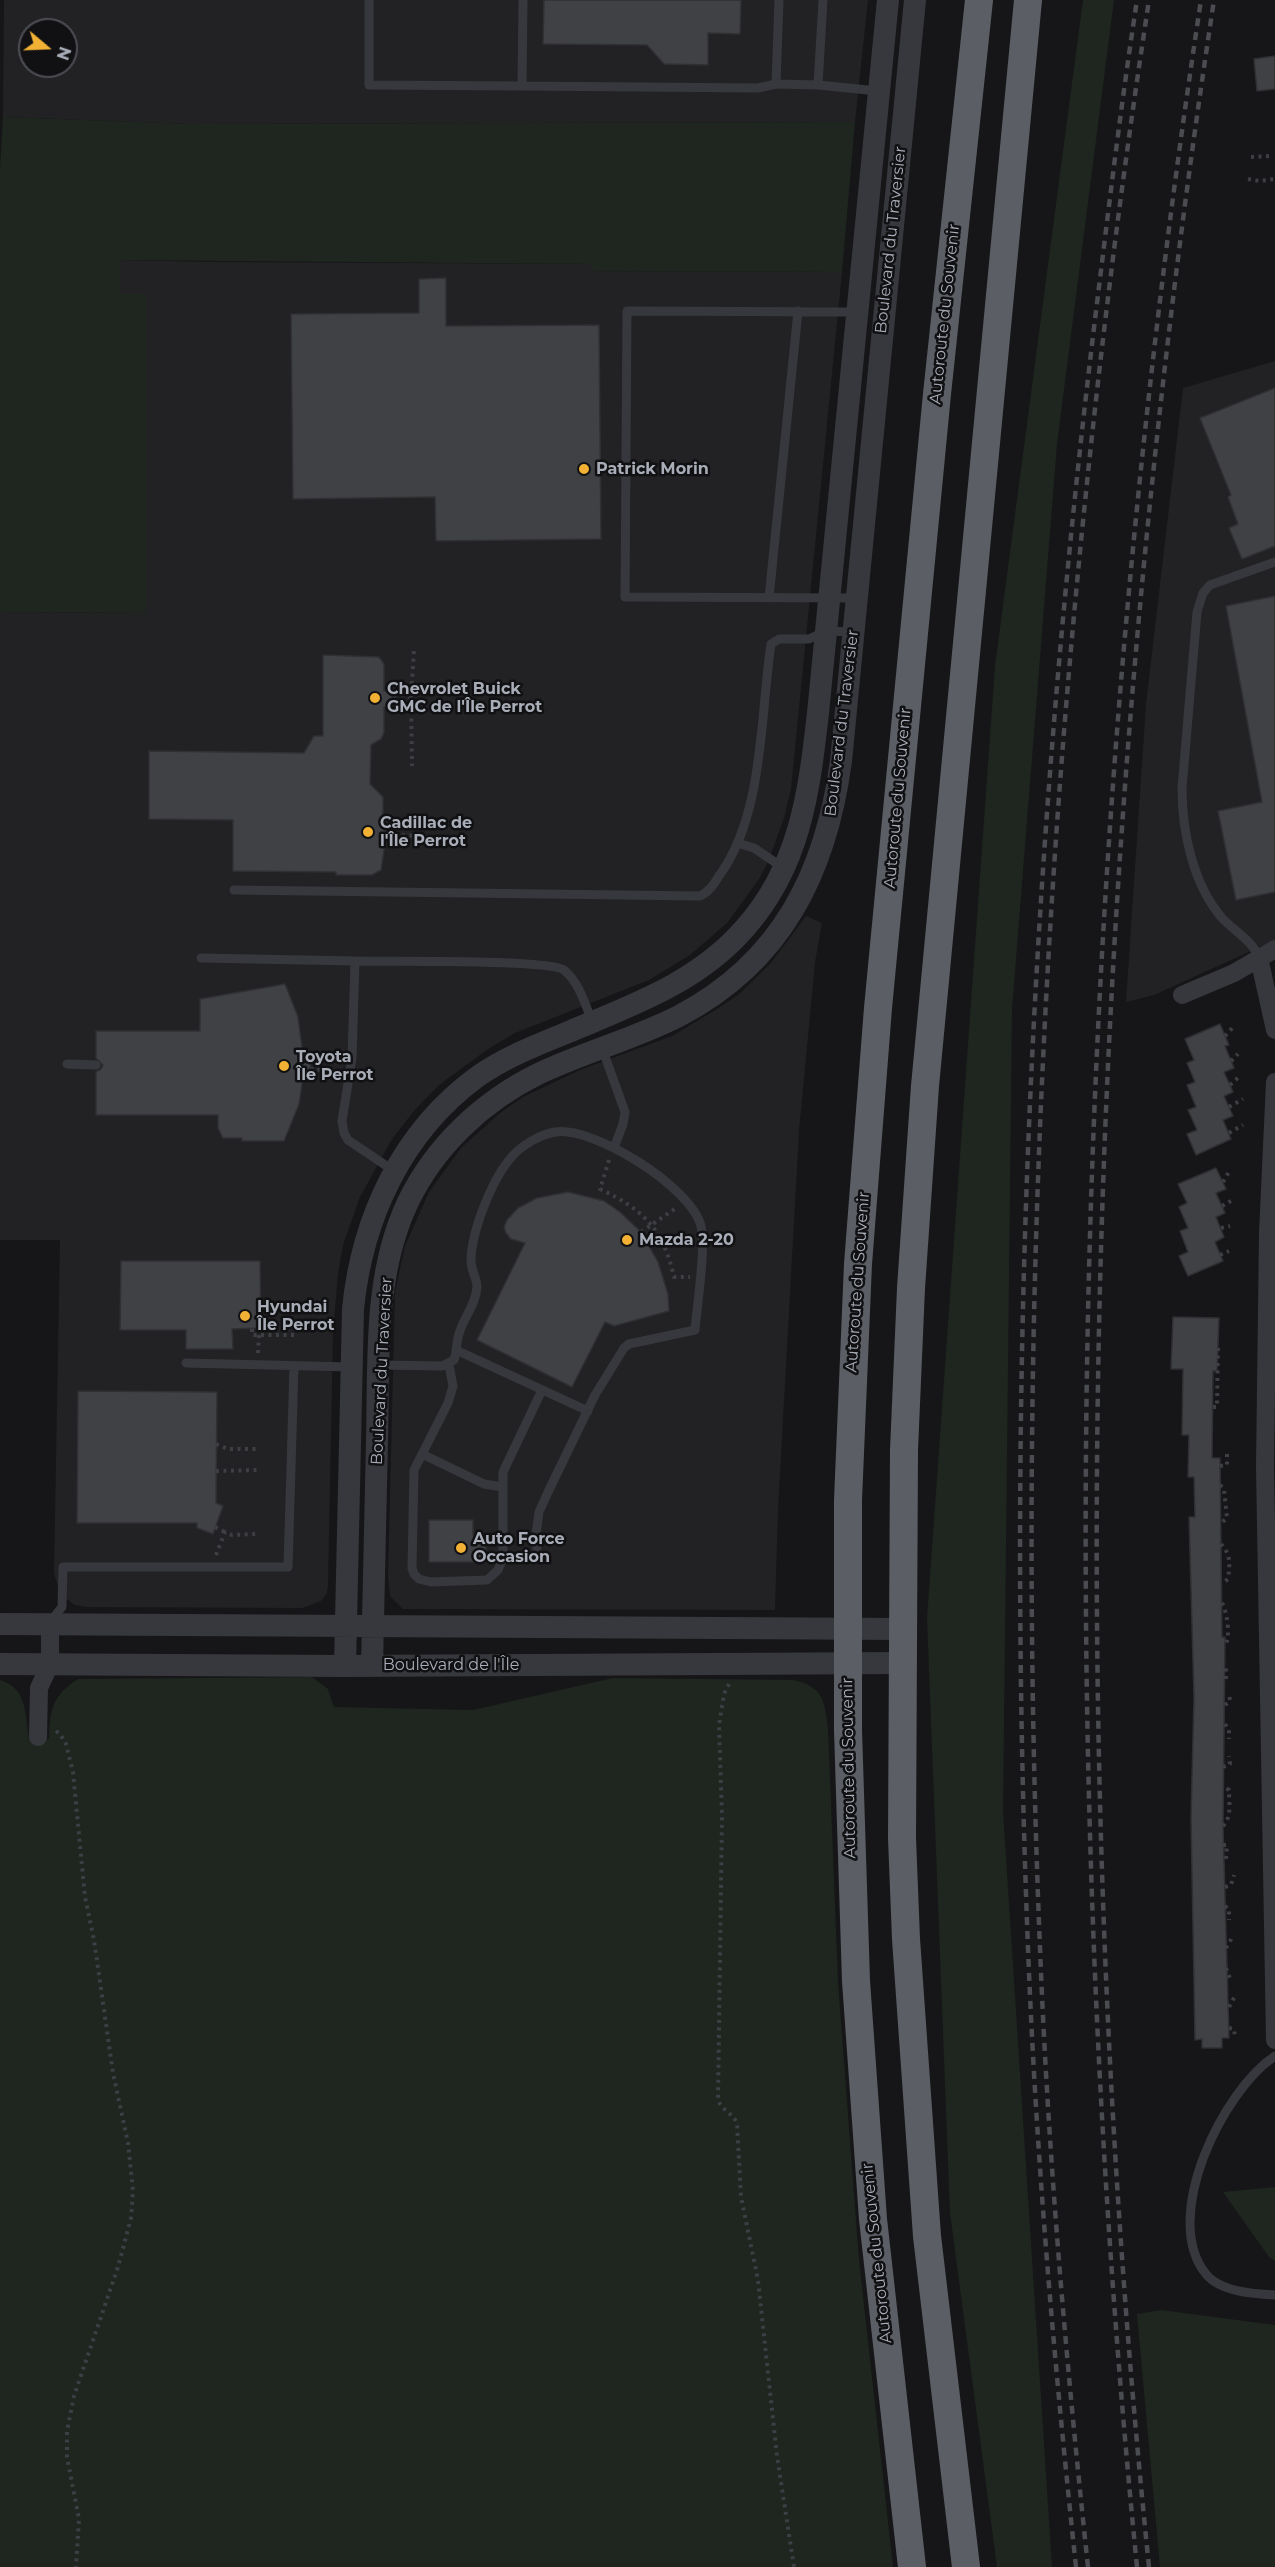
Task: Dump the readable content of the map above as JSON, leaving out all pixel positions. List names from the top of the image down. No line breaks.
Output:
{"streets":{"highway":["Autoroute du Souvenir"],"street":["Boulevard du Traversier","Boulevard de l'Île"]},"crossings":[["Boulevard du Traversier","Boulevard de l'Île"],["Autoroute du Souvenir","Boulevard de l'Île"]],"places":["Patrick Morin","Chevrolet Buick GMC de l'Île Perrot","Cadillac de l'Île Perrot","Toyota Île Perrot","Mazda 2-20","Hyundai Île Perrot","Auto Force Occasion"],"north":"right"}
